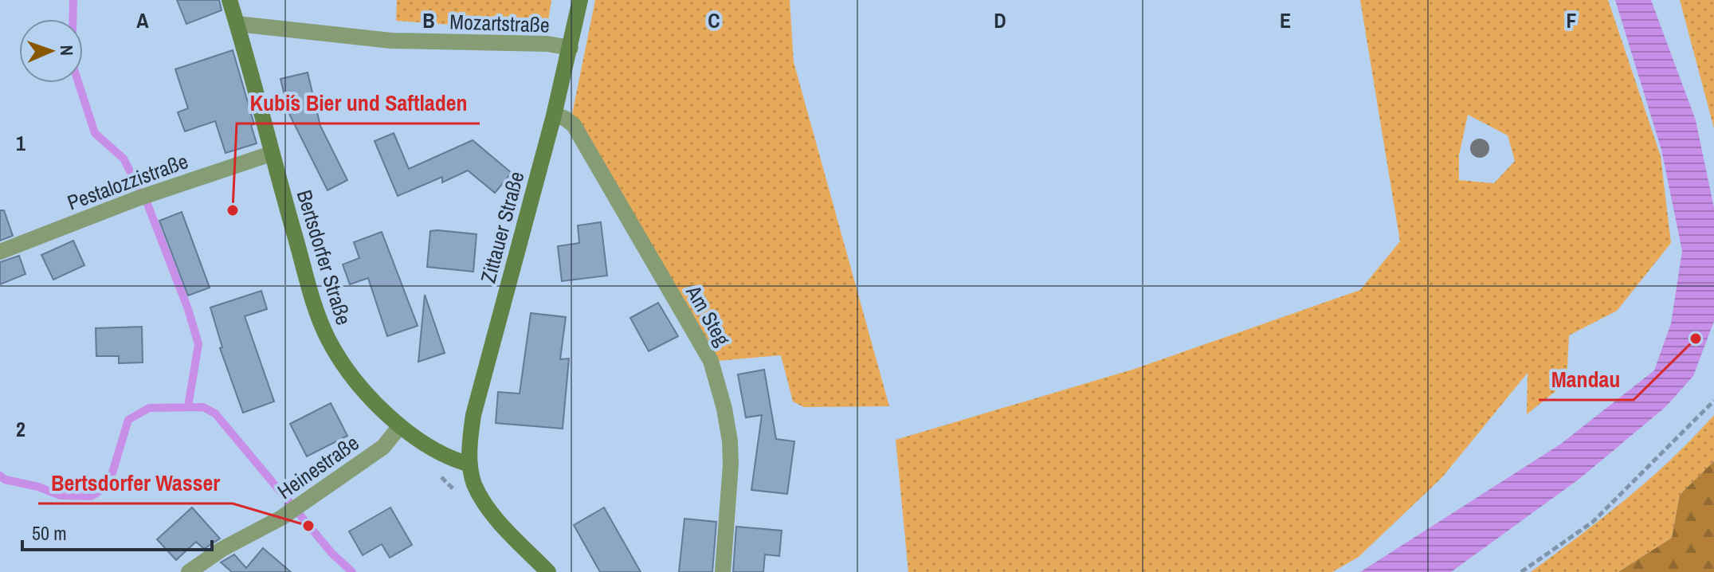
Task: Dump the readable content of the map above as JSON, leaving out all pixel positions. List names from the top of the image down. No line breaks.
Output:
{"streets":{"main road":["Zittauer Straße","Bertsdorfer Straße"],"street":["Mozartstraße","Pestalozzistraße","Am Steg","Heinestraße"]},"crossings":[["Mozartstraße","Zittauer Straße"],["Mozartstraße","Bertsdorfer Straße"],["Pestalozzistraße","Bertsdorfer Straße"],["Zittauer Straße","Bertsdorfer Straße"],["Zittauer Straße","Am Steg"],["Bertsdorfer Straße","Heinestraße"]],"places":["Kubi´s Bier und Saftladen","Mandau","Bertsdorfer Wasser"],"scale_bar":"50 m","north":"right","grid":{"columns":["A","B","C","D","E","F"],"rows":["1","2"]}}
